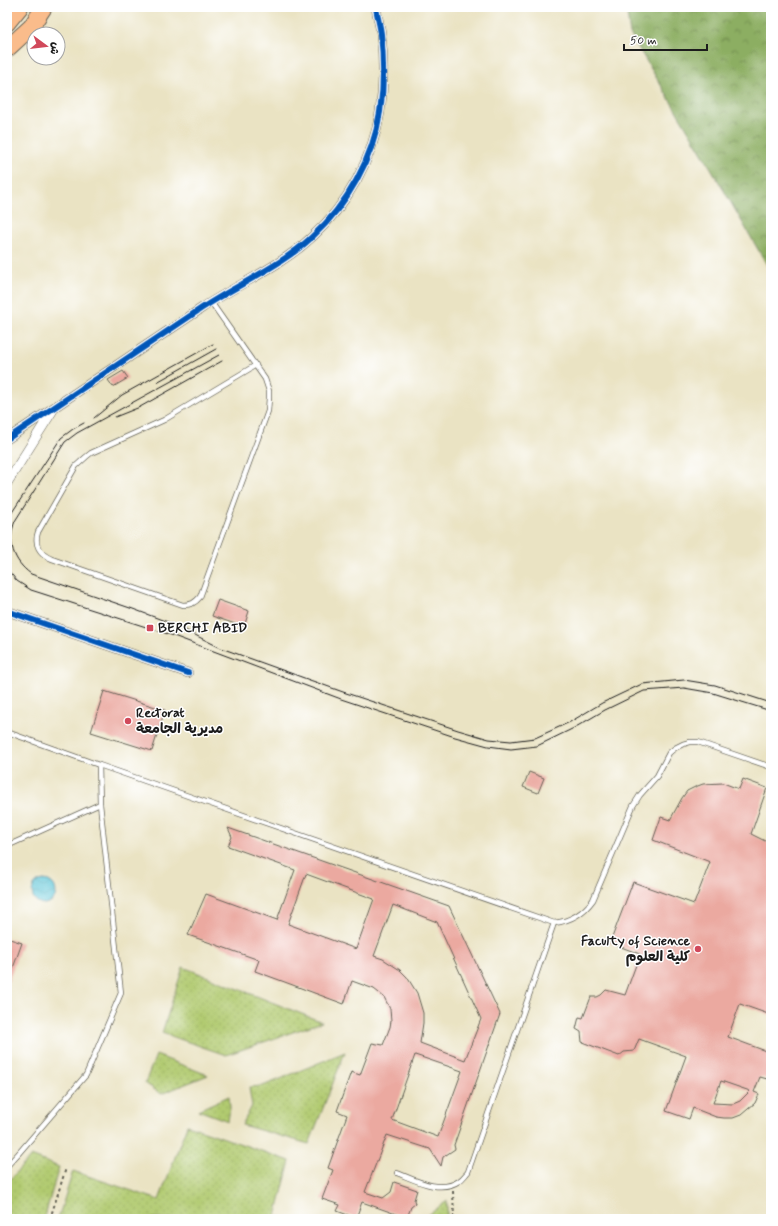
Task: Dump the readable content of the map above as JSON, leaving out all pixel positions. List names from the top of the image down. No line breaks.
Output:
{"places":{"transit":["BERCHI ABID"],"other":["Rectorat مديرية الجامعة","Faculty of Science كلية العلوم"]},"scale_bar":"50 m","north":"right"}
